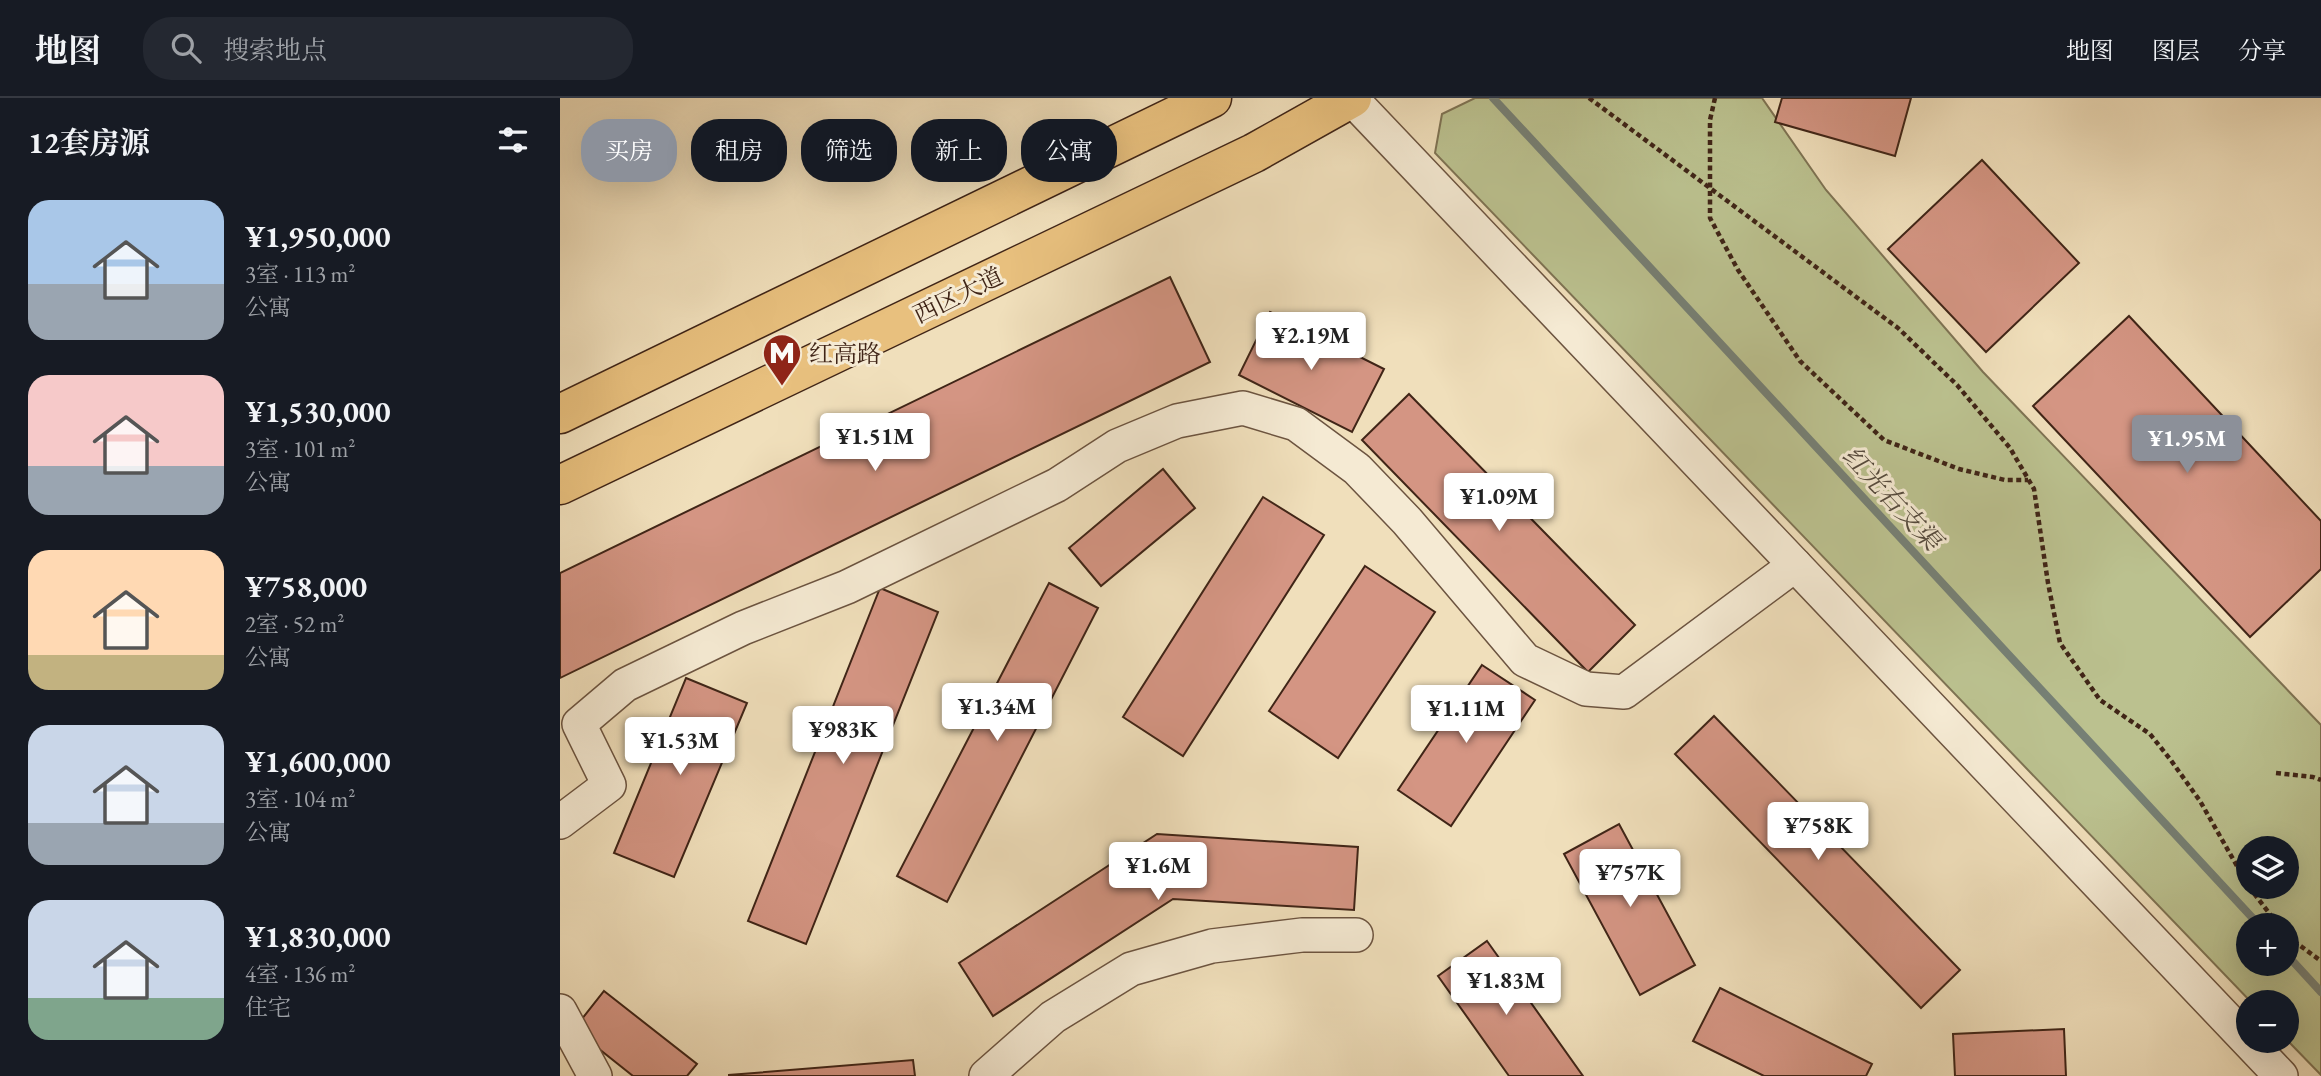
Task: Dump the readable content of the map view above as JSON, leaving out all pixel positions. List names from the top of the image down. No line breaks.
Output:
{"streets":{"main road":["西区大道"]},"water":["红光右支渠"],"places":{"metro station":["红高路"]},"page":{"header":"地图","search":"搜索地点","nav":["地图","图层","分享"],"heading":"12套房源","chip":["买房","租房","筛选","新上","公寓"],"list":[{"name":"¥1,950,000","note":"3室 · 113 m² · 公寓"},{"name":"¥1,530,000","note":"3室 · 101 m² · 公寓"},{"name":"¥758,000","note":"2室 · 52 m² · 公寓"},{"name":"¥1,600,000","note":"3室 · 104 m² · 公寓"},{"name":"¥1,830,000","note":"4室 · 136 m² · 住宅"}],"price":["¥2.19M","¥1.51M","¥1.95M","¥1.09M","¥1.34M","¥1.11M","¥983K","¥1.53M","¥758K","¥1.6M","¥757K","¥1.83M"],"map_buttons":["+","−"]}}
